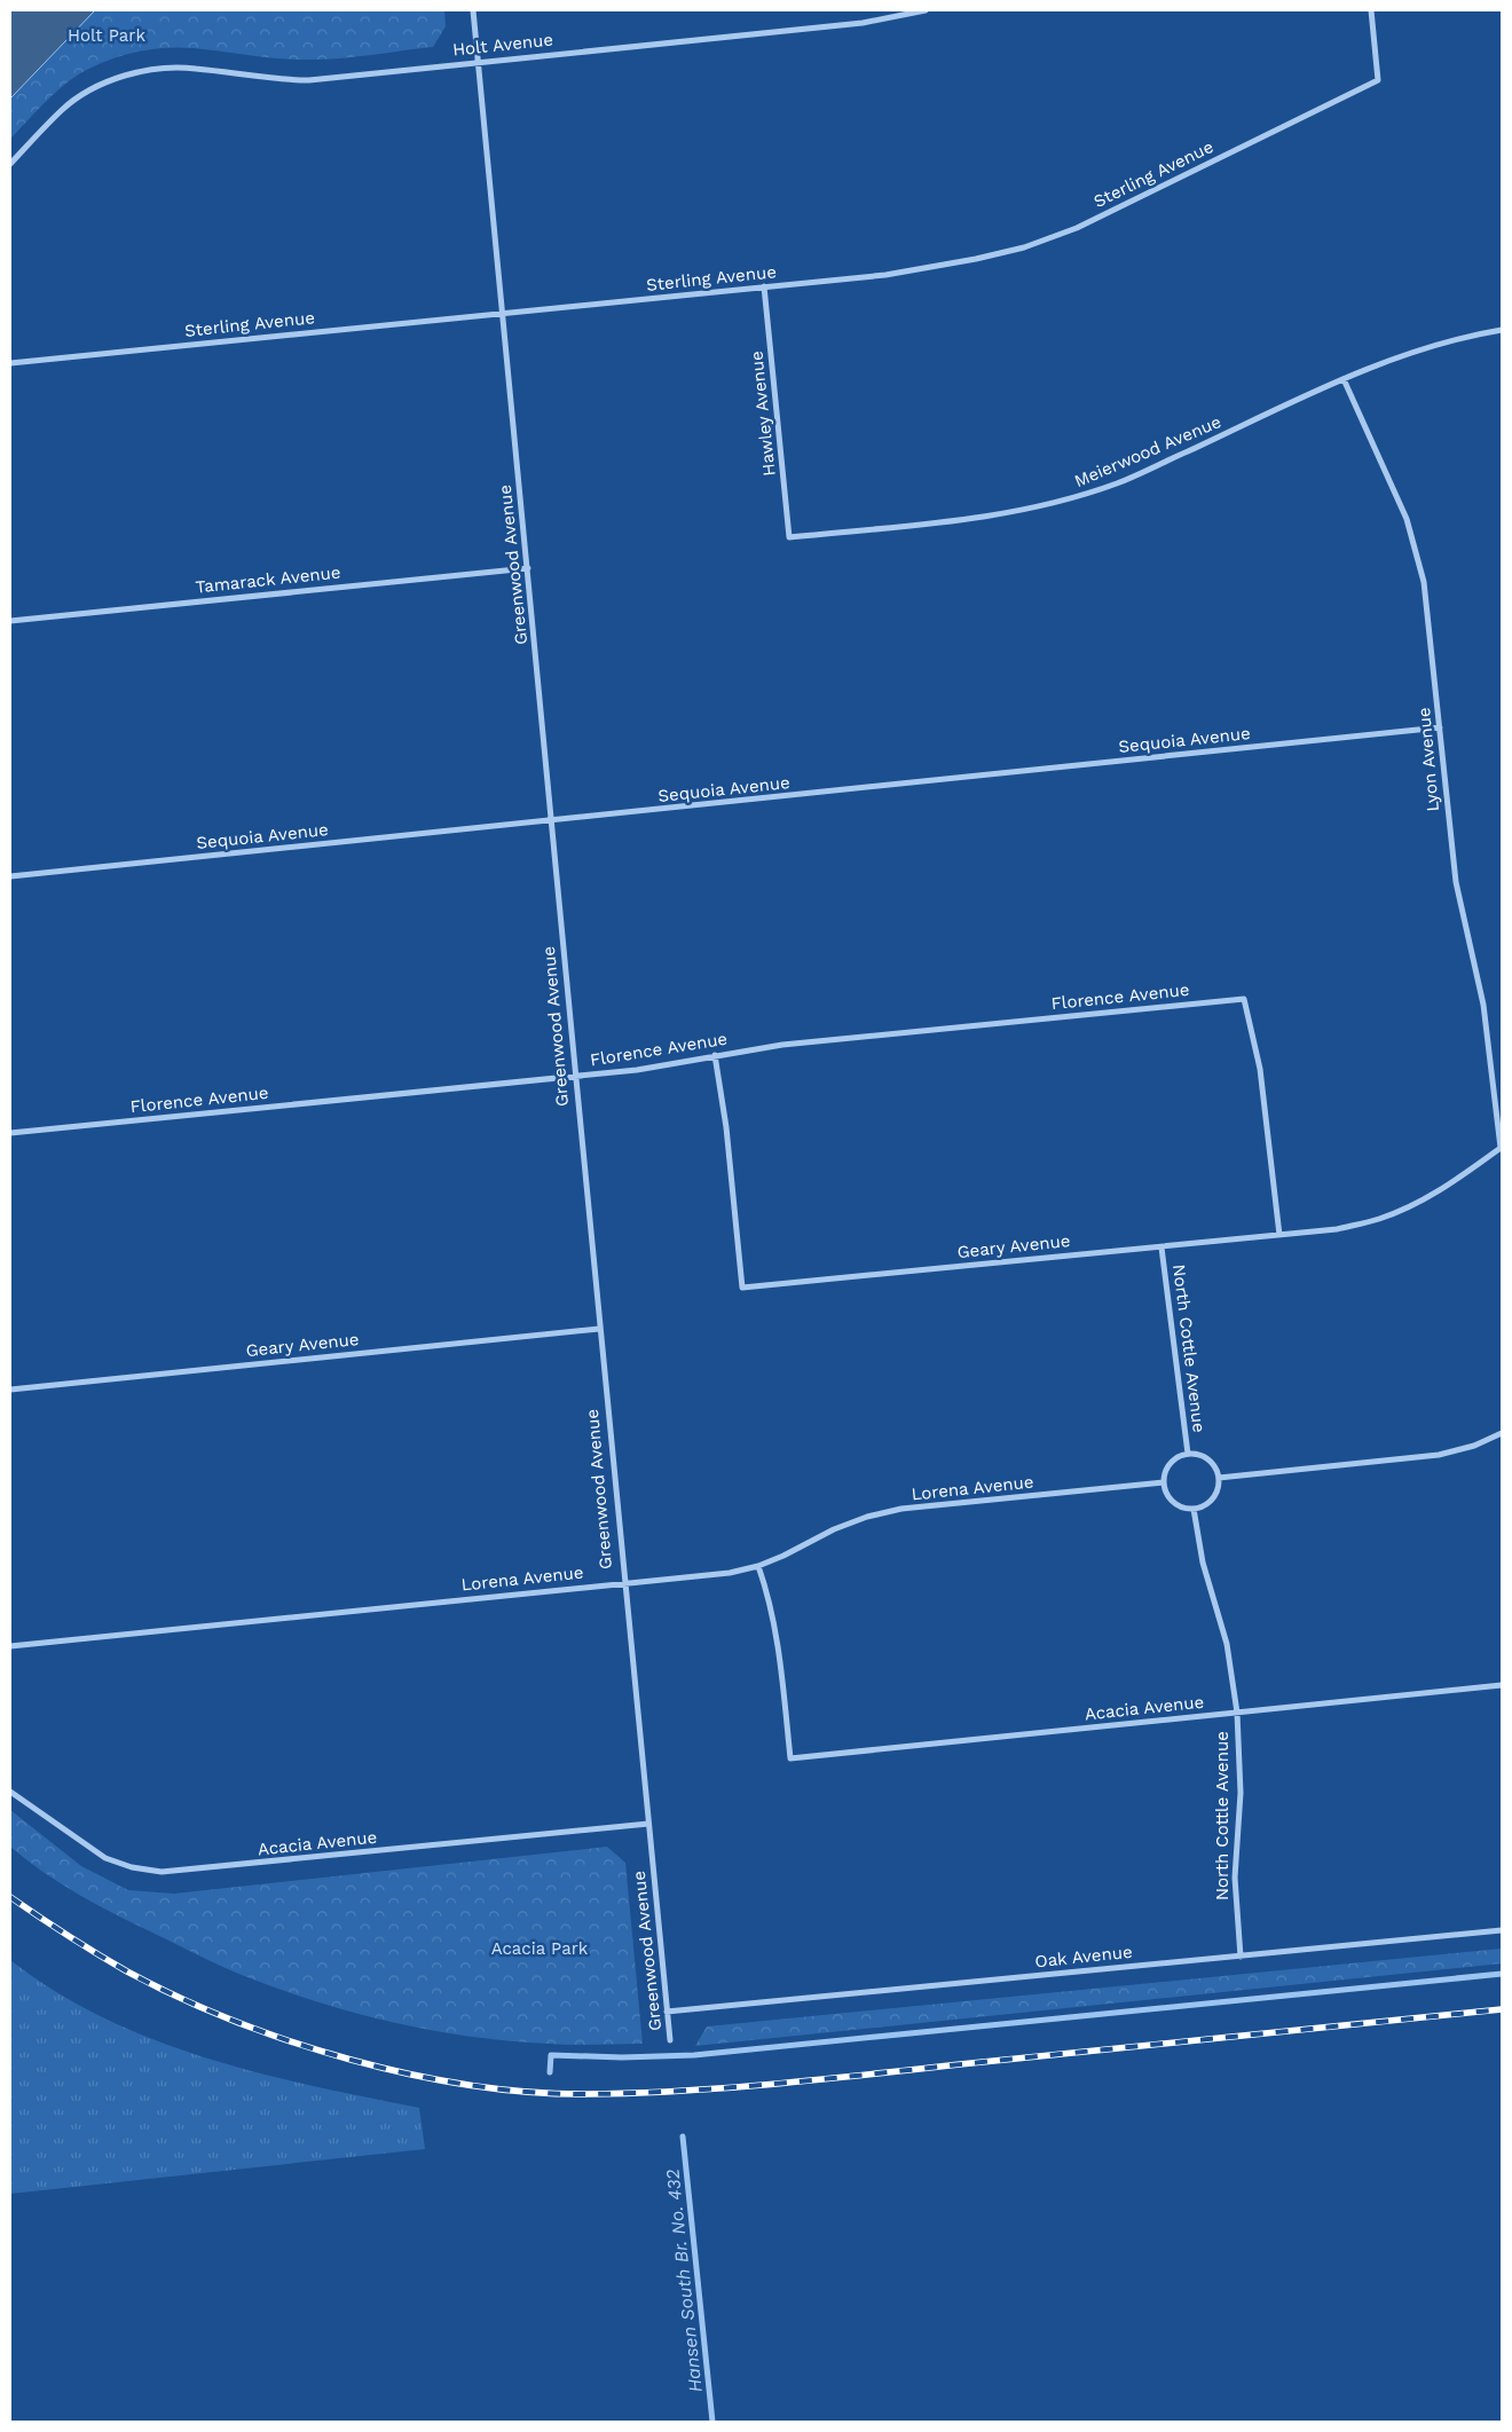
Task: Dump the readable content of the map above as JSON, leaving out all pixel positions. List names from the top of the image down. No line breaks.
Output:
{"streets":{"street":["Holt Avenue","Sterling Avenue","Hawley Avenue","Meierwood Avenue","Greenwood Avenue","Tamarack Avenue","Sequoia Avenue","Lyon Avenue","Florence Avenue","Geary Avenue","North Cottle Avenue","Lorena Avenue","Acacia Avenue","Oak Avenue"]},"crossings":[["Holt Avenue","Greenwood Avenue"],["Sterling Avenue","Hawley Avenue"],["Sterling Avenue","Greenwood Avenue"],["Hawley Avenue","Meierwood Avenue"],["Meierwood Avenue","Lyon Avenue"],["Greenwood Avenue","Tamarack Avenue"],["Greenwood Avenue","Sequoia Avenue"],["Greenwood Avenue","Florence Avenue"],["Greenwood Avenue","Geary Avenue"],["Greenwood Avenue","Lorena Avenue"],["Greenwood Avenue","Acacia Avenue"],["Greenwood Avenue","Oak Avenue"],["Sequoia Avenue","Lyon Avenue"],["Lyon Avenue","Geary Avenue"],["Florence Avenue","Geary Avenue"],["Geary Avenue","North Cottle Avenue"],["North Cottle Avenue","Lorena Avenue"],["North Cottle Avenue","Acacia Avenue"],["North Cottle Avenue","Oak Avenue"],["Lorena Avenue","Acacia Avenue"]],"water":["Hansen South Br. No. 432"],"parks":["Holt Park","Acacia Park"]}
